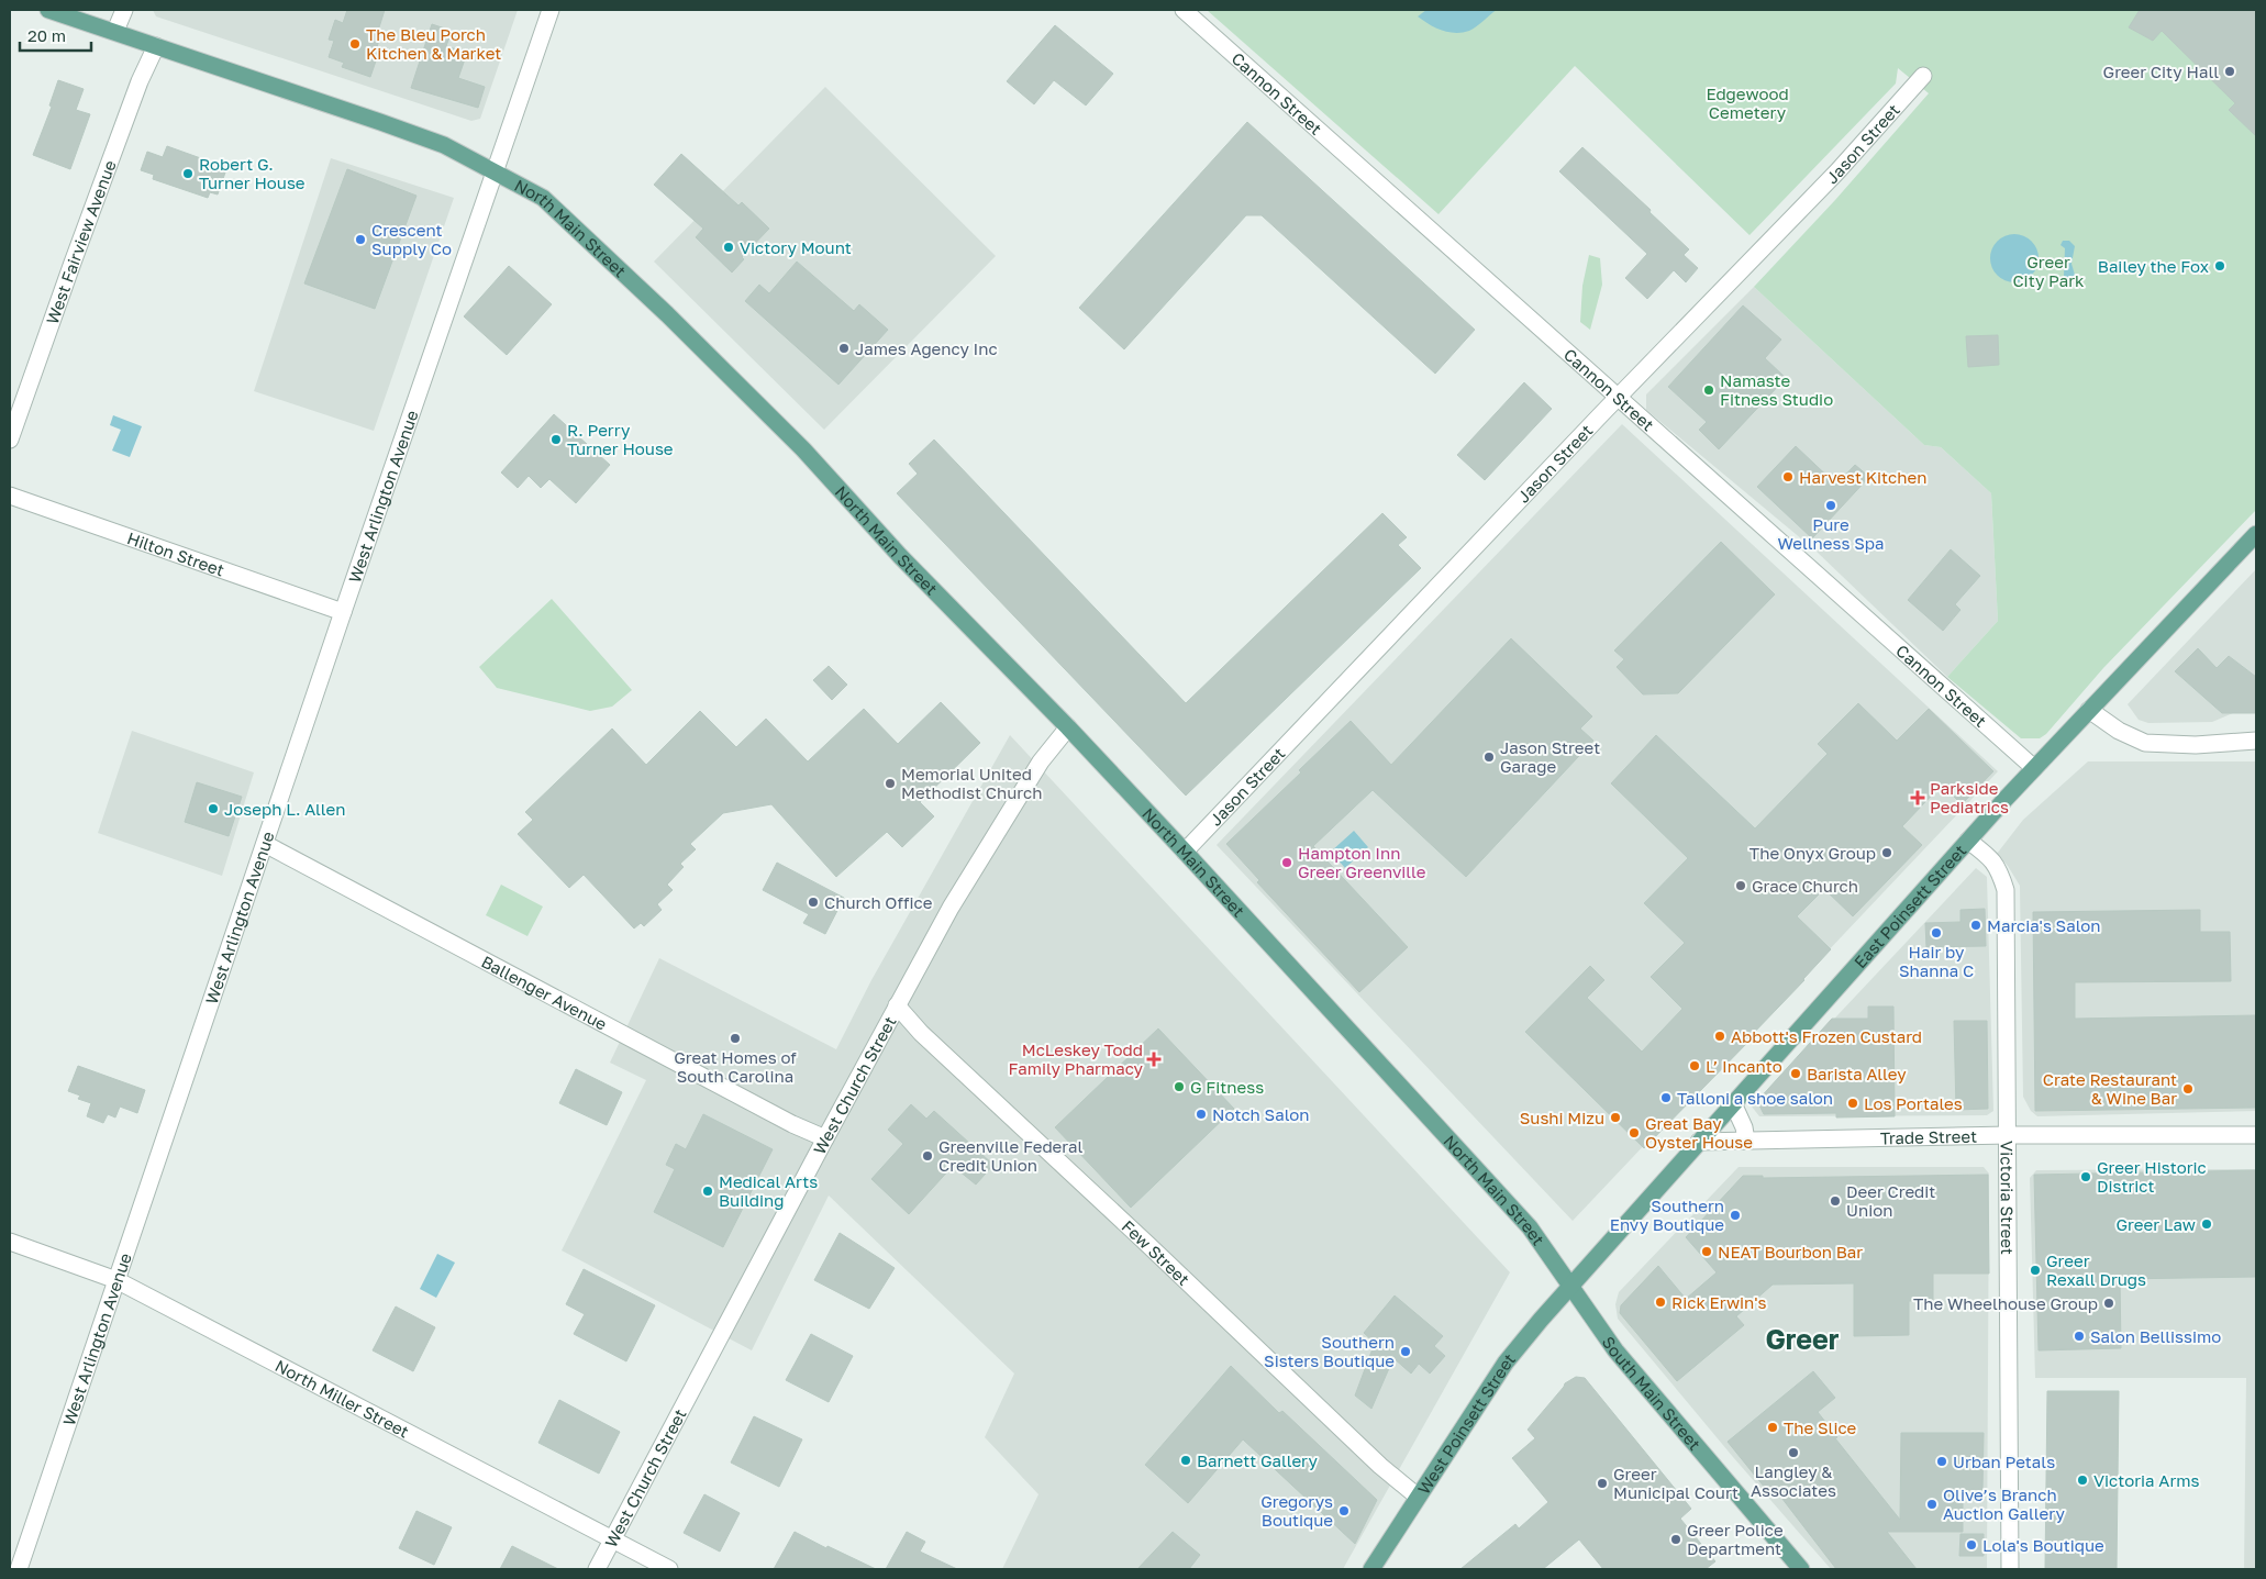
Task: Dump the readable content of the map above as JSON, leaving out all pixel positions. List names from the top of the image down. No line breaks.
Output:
{"streets":{"main road":["North Main Street","East Poinsett Street","South Main Street","West Poinsett Street"],"street":["Cannon Street","Jason Street","West Fairview Avenue","West Arlington Avenue","Hilton Street","Ballenger Avenue","West Church Street","Trade Street","Victoria Street","Few Street","North Miller Street"]},"crossings":[["Cannon Street","Jason Street"],["Cannon Street","East Poinsett Street"],["Jason Street","North Main Street"],["North Main Street","West Fairview Avenue"],["North Main Street","West Arlington Avenue"],["North Main Street","East Poinsett Street"],["North Main Street","West Church Street"],["North Main Street","South Main Street"],["North Main Street","West Poinsett Street"],["West Arlington Avenue","Hilton Street"],["West Arlington Avenue","Ballenger Avenue"],["West Arlington Avenue","North Miller Street"],["East Poinsett Street","Trade Street"],["East Poinsett Street","Victoria Street"],["East Poinsett Street","South Main Street"],["East Poinsett Street","West Poinsett Street"],["Ballenger Avenue","West Church Street"],["West Church Street","Few Street"],["West Church Street","North Miller Street"],["Trade Street","Victoria Street"],["Few Street","West Poinsett Street"],["South Main Street","West Poinsett Street"]],"districts":["Greer"],"parks":["Edgewood Cemetery","Greer City Park"],"places":{"other":["The Bleu Porch Kitchen & Market","Greer City Hall","Robert G. Turner House","Crescent Supply Co","Victory Mount","Bailey the Fox","James Agency Inc","Namaste Fitness Studio","R. Perry Turner House","Harvest Kitchen","Pure Wellness Spa","Jason Street Garage","Memorial United Methodist Church","Joseph L. Allen","The Onyx Group","Hampton Inn Greer Greenville","Grace Church","Church Office","Marcia's Salon","Hair by Shanna C","Abbott's Frozen Custard","Great Homes of South Carolina","L’ Incanto","Barista Alley","G Fitness","Crate Restaurant & Wine Bar","Talloni a shoe salon","Los Portales","Notch Salon","Sushi Mizu","Great Bay Oyster House","Greenville Federal Credit Union","Greer Historic District","Medical Arts Building","Deer Credit Union","Southern Envy Boutique","Greer Law","NEAT Bourbon Bar","Greer Rexall Drugs","Rick Erwin's","The Wheelhouse Group","Salon Bellissimo","Southern Sisters Boutique","The Slice","Langley & Associates","Barnett Gallery","Urban Petals","Victoria Arms","Greer Municipal Court","Olive’s Branch Auction Gallery","Gregorys Boutique","Greer Police Department","Lola's Boutique"],"health":["Parkside Pediatrics","McLeskey Todd Family Pharmacy"]},"scale_bar":"20 m"}
